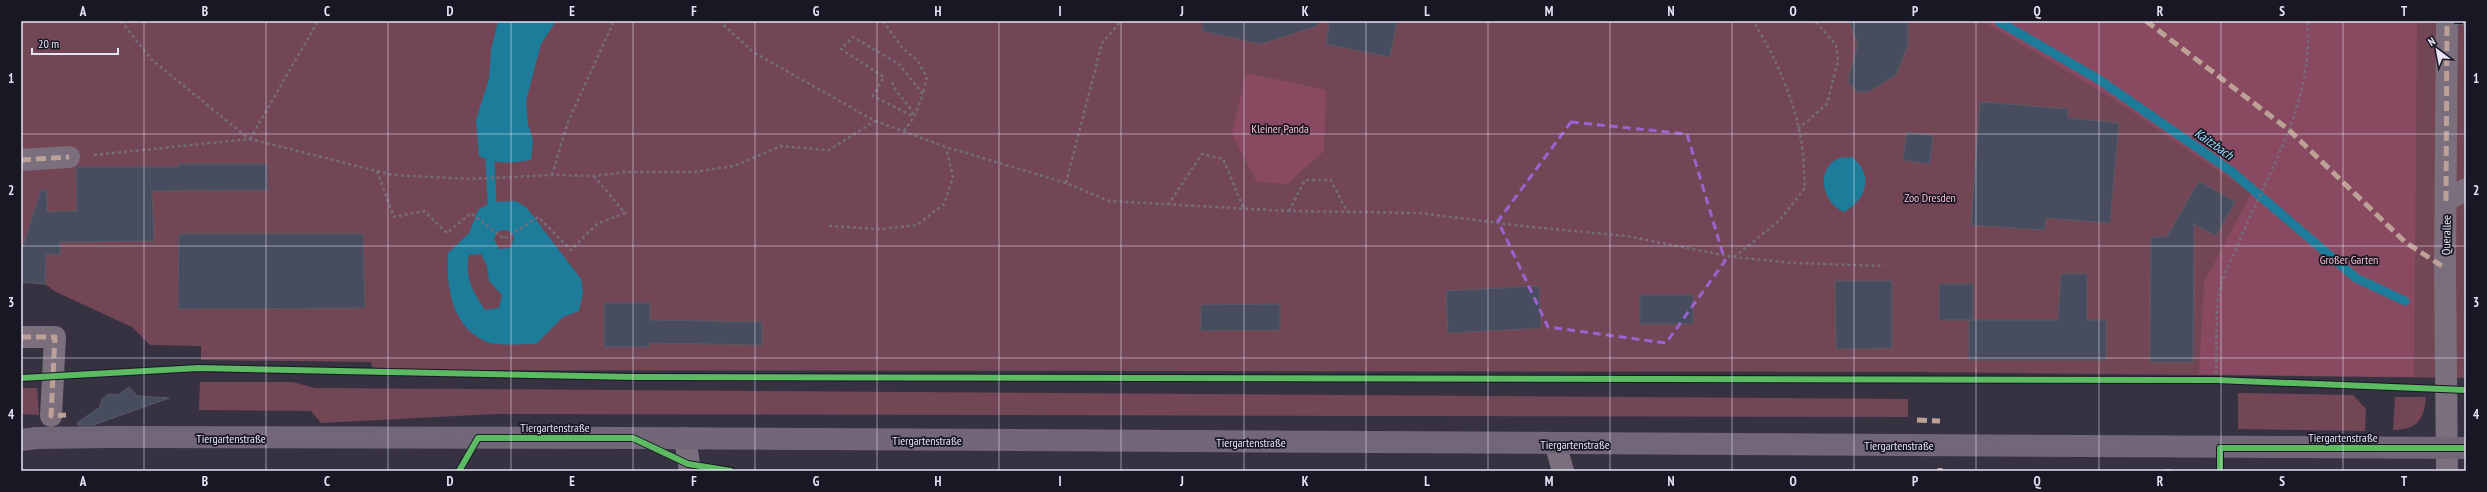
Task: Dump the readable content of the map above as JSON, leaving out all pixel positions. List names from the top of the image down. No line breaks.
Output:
{"streets":{"main road":["Tiergartenstraße"],"street":["Querallee"]},"crossings":[["Querallee","Tiergartenstraße"]],"water":["Kaitzbach"],"parks":["Kleiner Panda","Zoo Dresden","Großer Garten"],"scale_bar":"20 m","north":"top left","grid":{"columns":["A","B","C","D","E","F","G","H","I","J","K","L","M","N","O","P","Q","R","S","T"],"rows":["1","2","3","4"]}}
